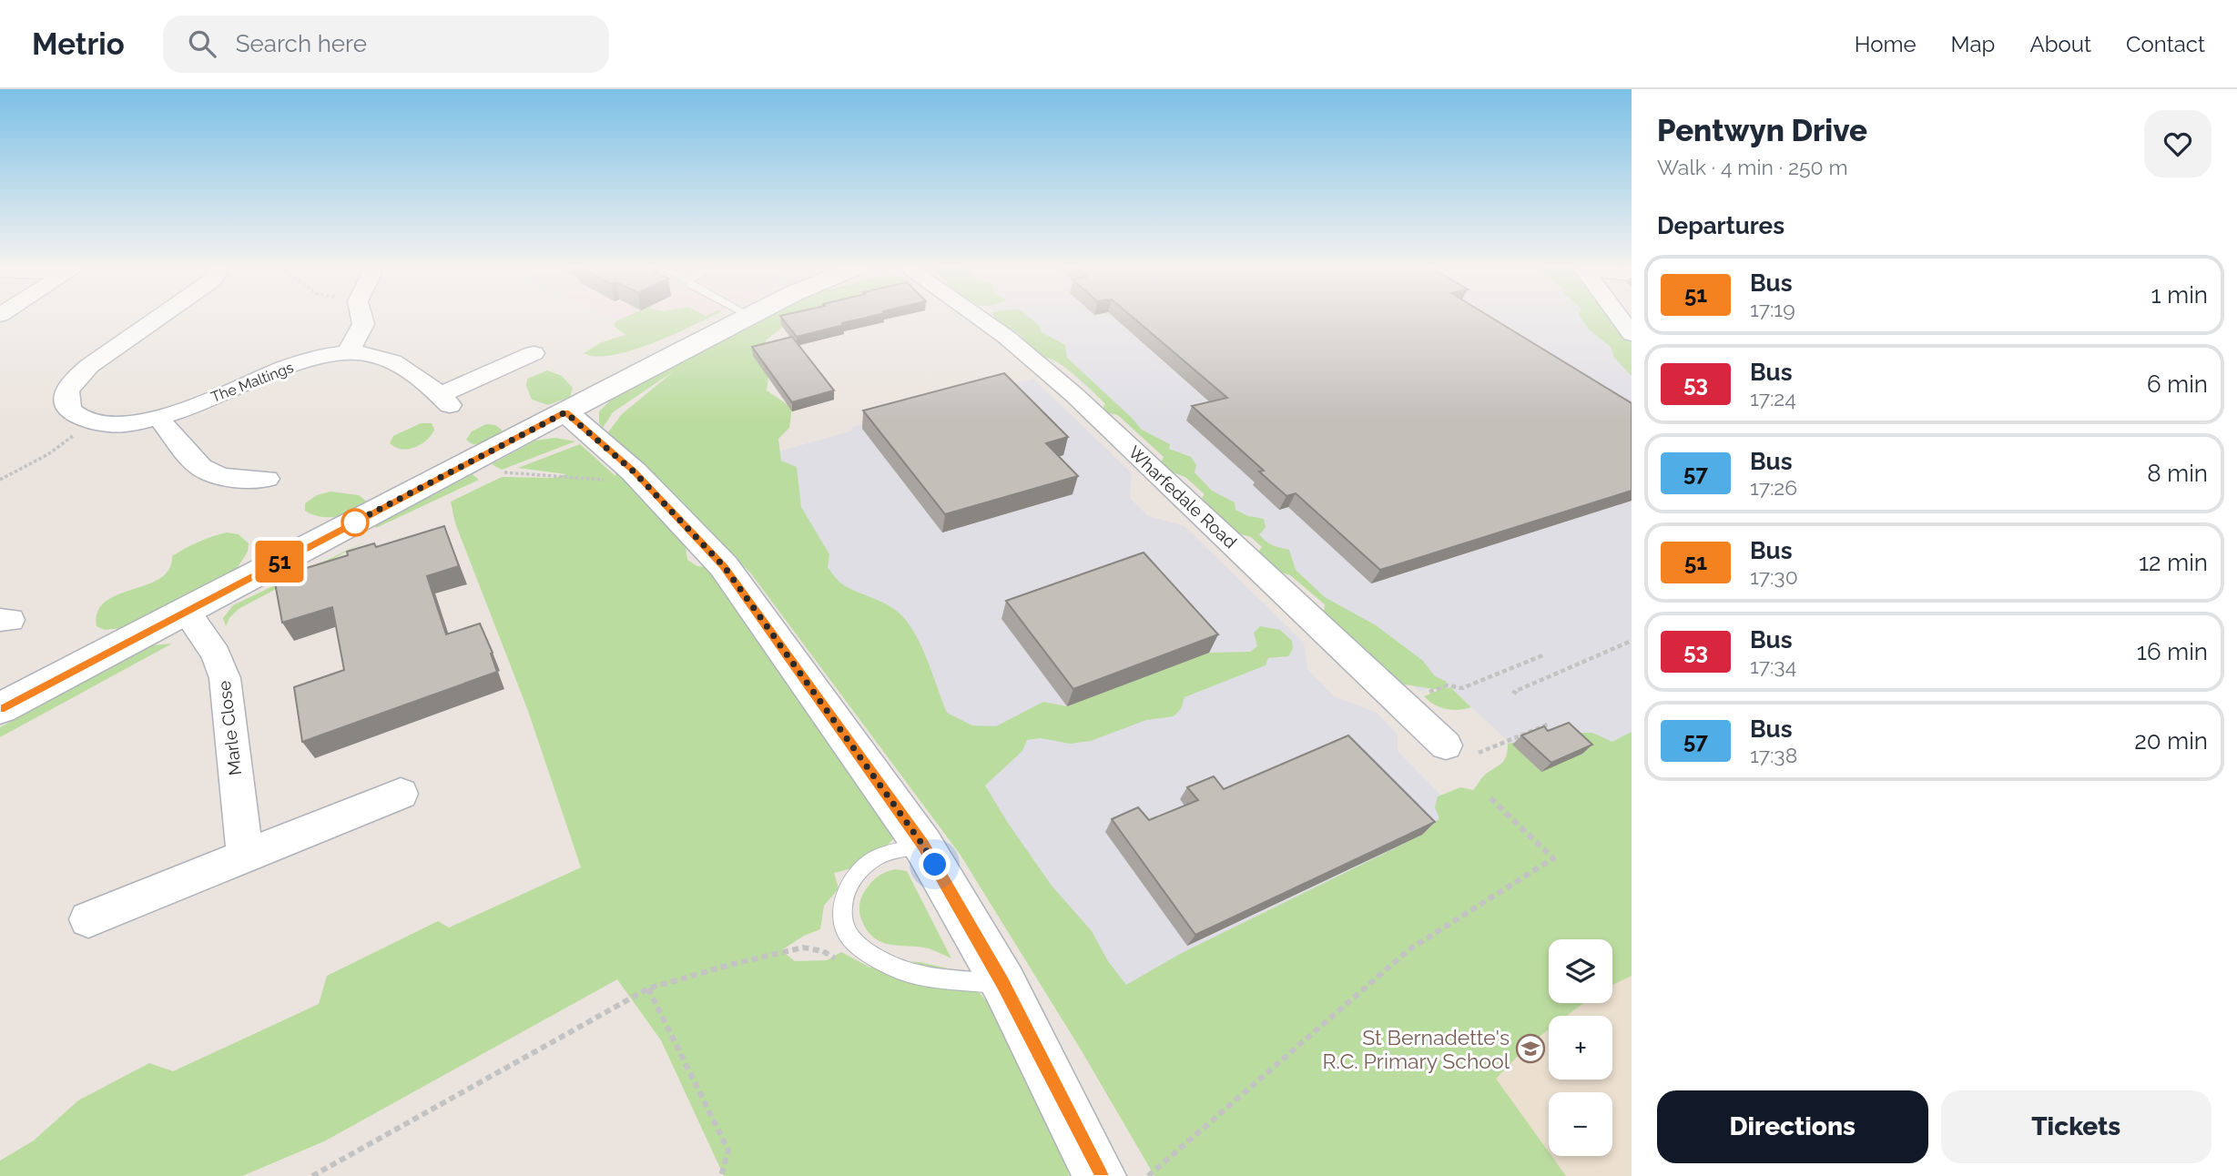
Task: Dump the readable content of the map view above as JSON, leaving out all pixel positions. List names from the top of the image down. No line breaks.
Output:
{"streets":{"street":["The Maltings","Wharfedale Road","Marle Close"]},"places":{"school or university":["St Bernadette's R.C. Primary School"]},"lines":["bus line 51"],"page":{"header":"Metrio","search":"Search here","nav":["Home","Map","About","Contact"],"on_map":"51","heading":[["Pentwyn Drive","Walk · 4 min · 250 m"],"Departures"],"list":[{"mark":"51","name":"Bus","note":"17:19","value":"1 min"},{"mark":"53","name":"Bus","note":"17:24","value":"6 min"},{"mark":"57","name":"Bus","note":"17:26","value":"8 min"},{"mark":"51","name":"Bus","note":"17:30","value":"12 min"},{"mark":"53","name":"Bus","note":"17:34","value":"16 min"},{"mark":"57","name":"Bus","note":"17:38","value":"20 min"}],"map_buttons":["+","−"],"buttons":["Directions","Tickets"]}}
